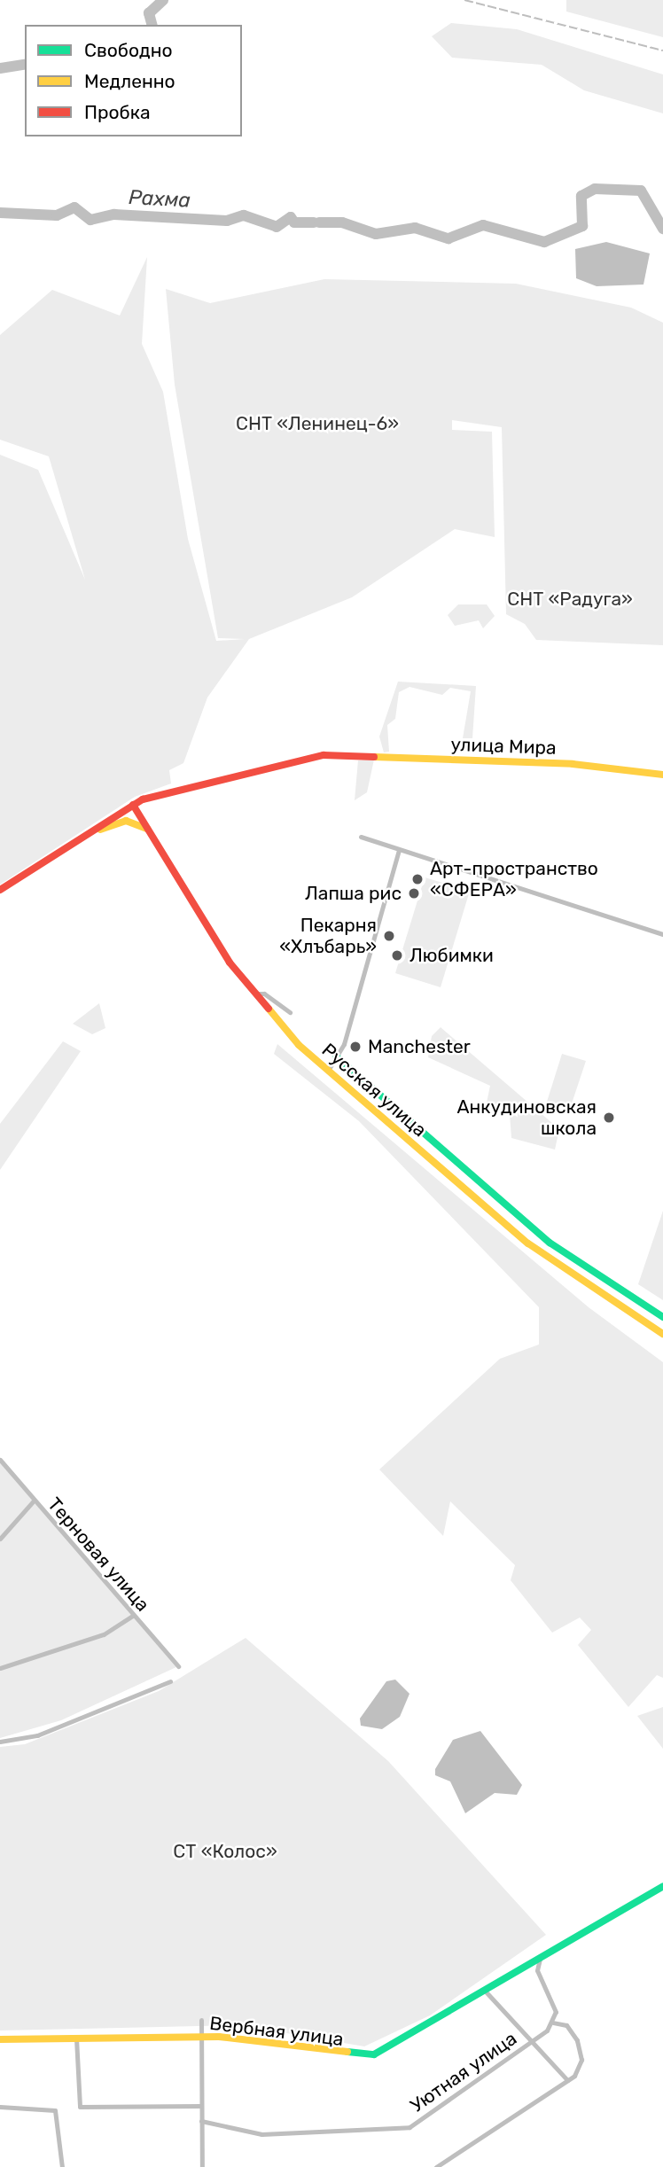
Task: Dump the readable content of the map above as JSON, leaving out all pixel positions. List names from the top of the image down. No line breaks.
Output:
{"streets":{"street":["улица Мира","Русская улица","Терновая улица","Вербная улица","Уютная улица"]},"crossings":[["улица Мира","Русская улица"]],"water":["Рахма"],"parks":["СНТ «Ленинец-6»","СНТ «Радуга»","СТ «Колос»"],"places":["Арт-пространство «СФЕРА»","Лапша рис","Пекарня «Хлъбарь»","Любимки","Manchester","Анкудиновская школа"],"legend":["Свободно","Медленно","Пробка"]}
